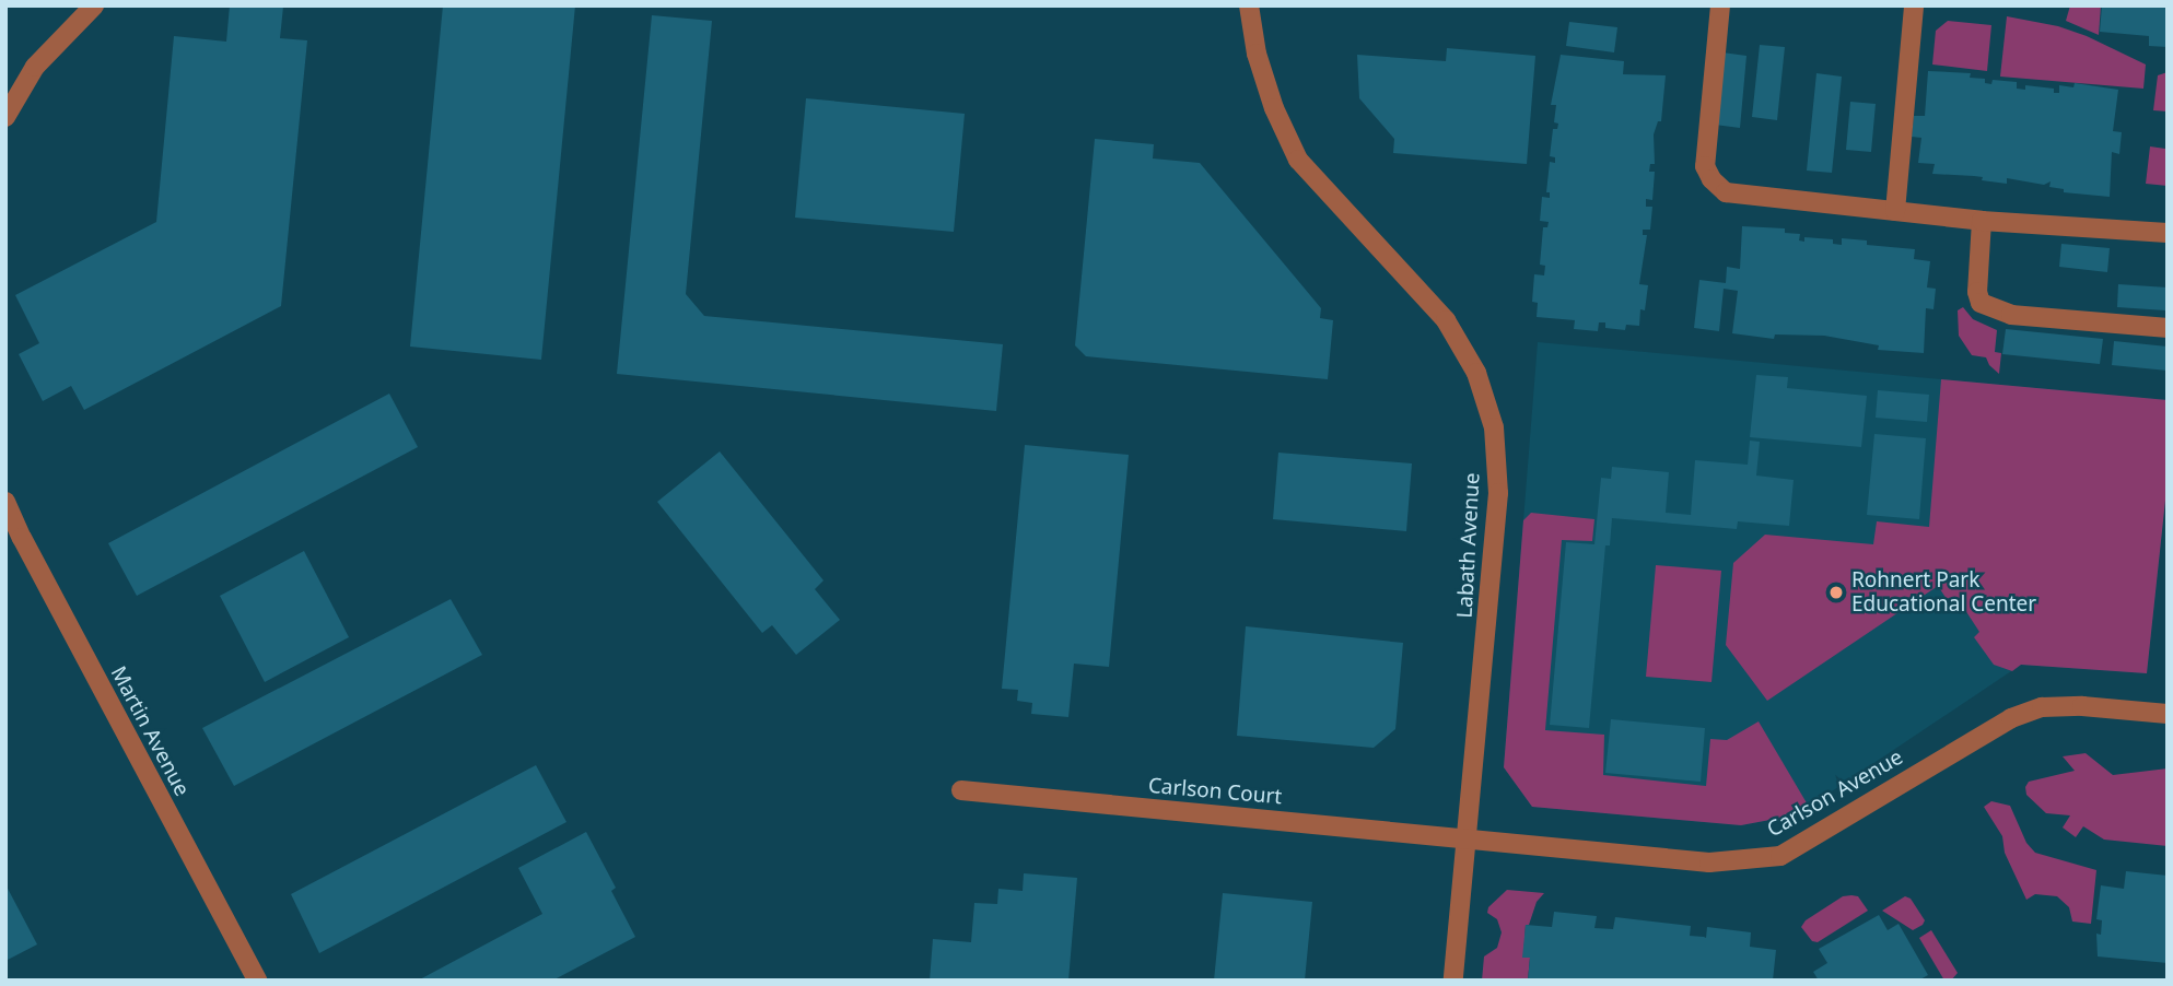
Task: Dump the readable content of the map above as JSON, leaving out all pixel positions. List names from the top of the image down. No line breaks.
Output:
{"streets":{"street":["Labath Avenue","Martin Avenue","Carlson Court","Carlson Avenue"]},"crossings":[["Labath Avenue","Carlson Court"],["Labath Avenue","Carlson Avenue"],["Carlson Court","Carlson Avenue"]],"places":["Rohnert Park Educational Center"]}
